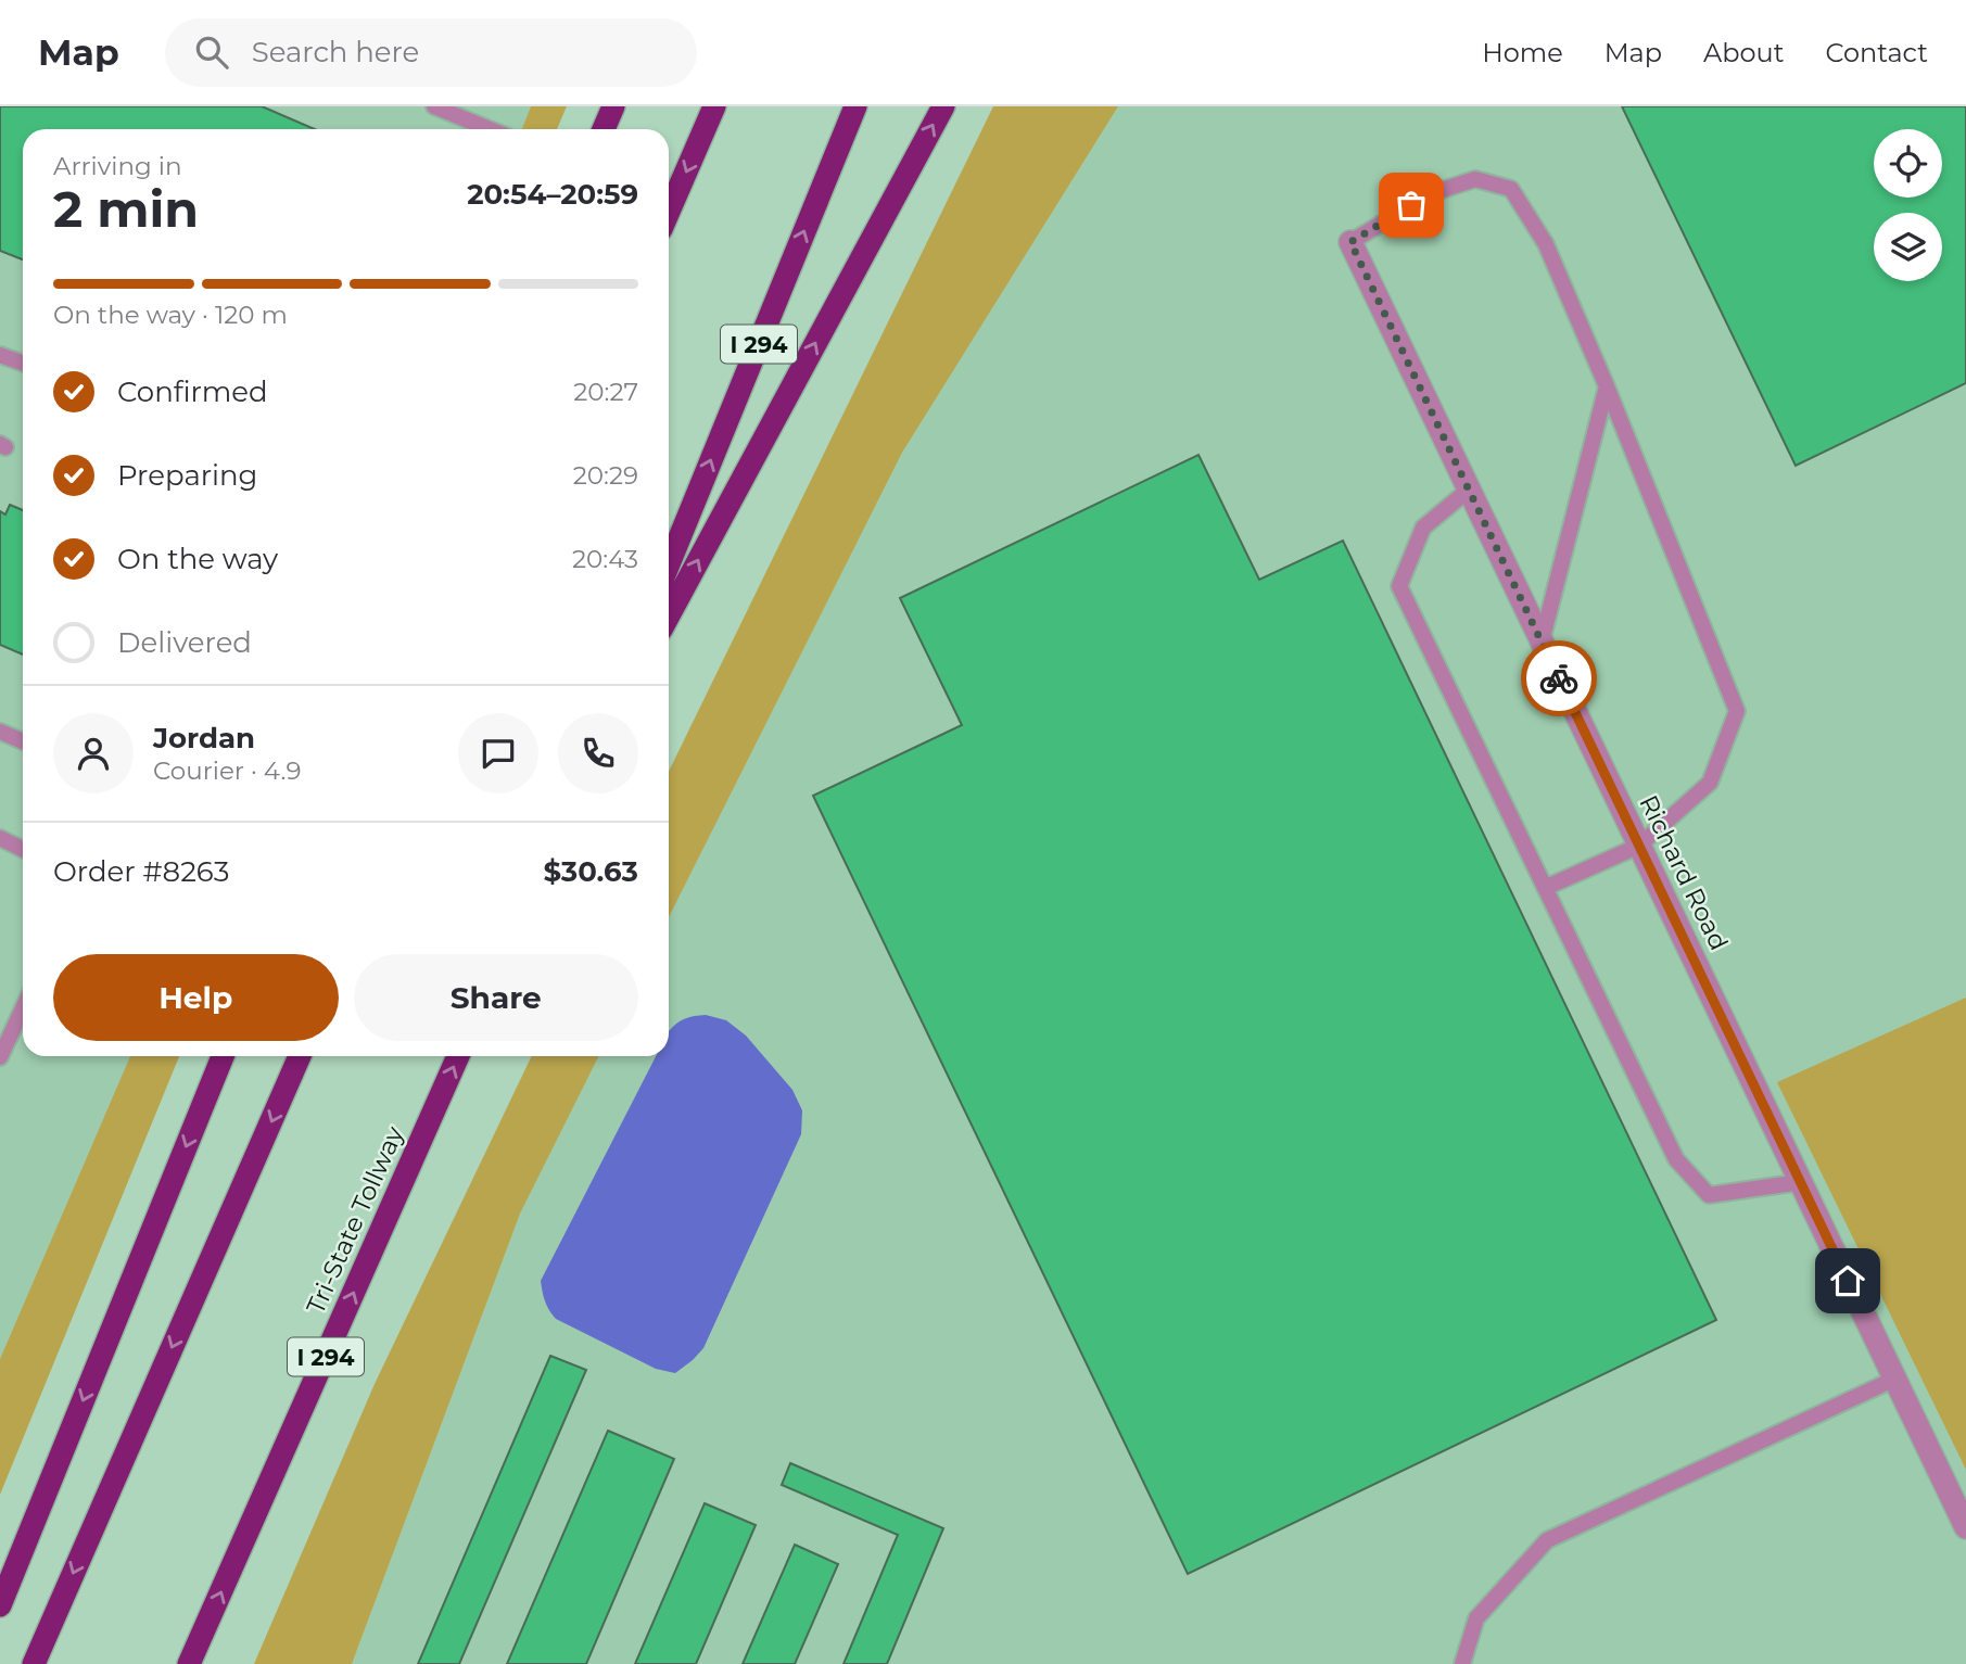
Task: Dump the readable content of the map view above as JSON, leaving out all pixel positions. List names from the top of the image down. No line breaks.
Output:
{"streets":{"highway":["I 294","Tri-State Tollway"],"street":["Richard Road"]},"page":{"header":"Map","search":"Search here","nav":["Home","Map","About","Contact"],"heading":["2 min","Arriving in","20:54–20:59"],"panel":["Jordan","Courier · 4.9","Order #8263","$30.63"],"bar":"On the way · 120 m","list":[["Confirmed","20:27"],["Preparing","20:29"],["On the way","20:43"],"Delivered"],"buttons":["Help","Share"]}}
